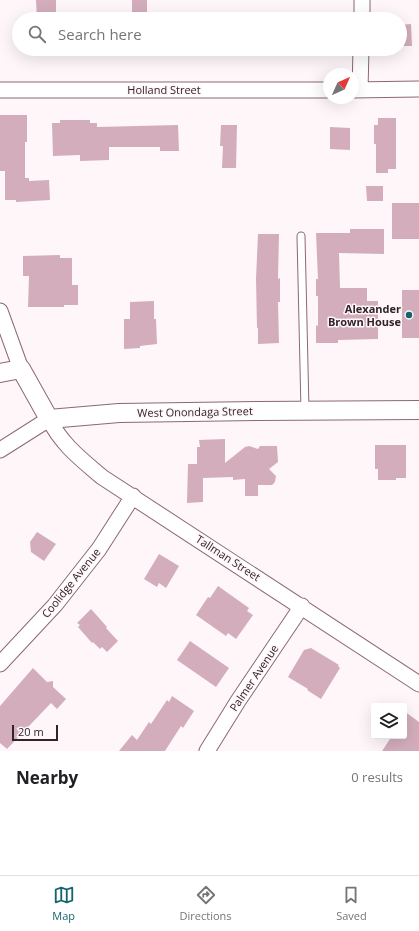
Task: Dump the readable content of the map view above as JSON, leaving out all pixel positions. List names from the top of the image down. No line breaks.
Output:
{"streets":{"street":["Holland Street","West Onondaga Street","Tallman Street","Coolidge Avenue","Palmer Avenue"]},"crossings":[["West Onondaga Street","Tallman Street"],["Tallman Street","Coolidge Avenue"],["Tallman Street","Palmer Avenue"]],"places":["Alexander Brown House"],"scale_bar":"20 m","north":"top right","page":{"search":"Search here","scale":"20 m","heading":["Nearby","0 results"],"nav":["Map","Directions","Saved"]}}
